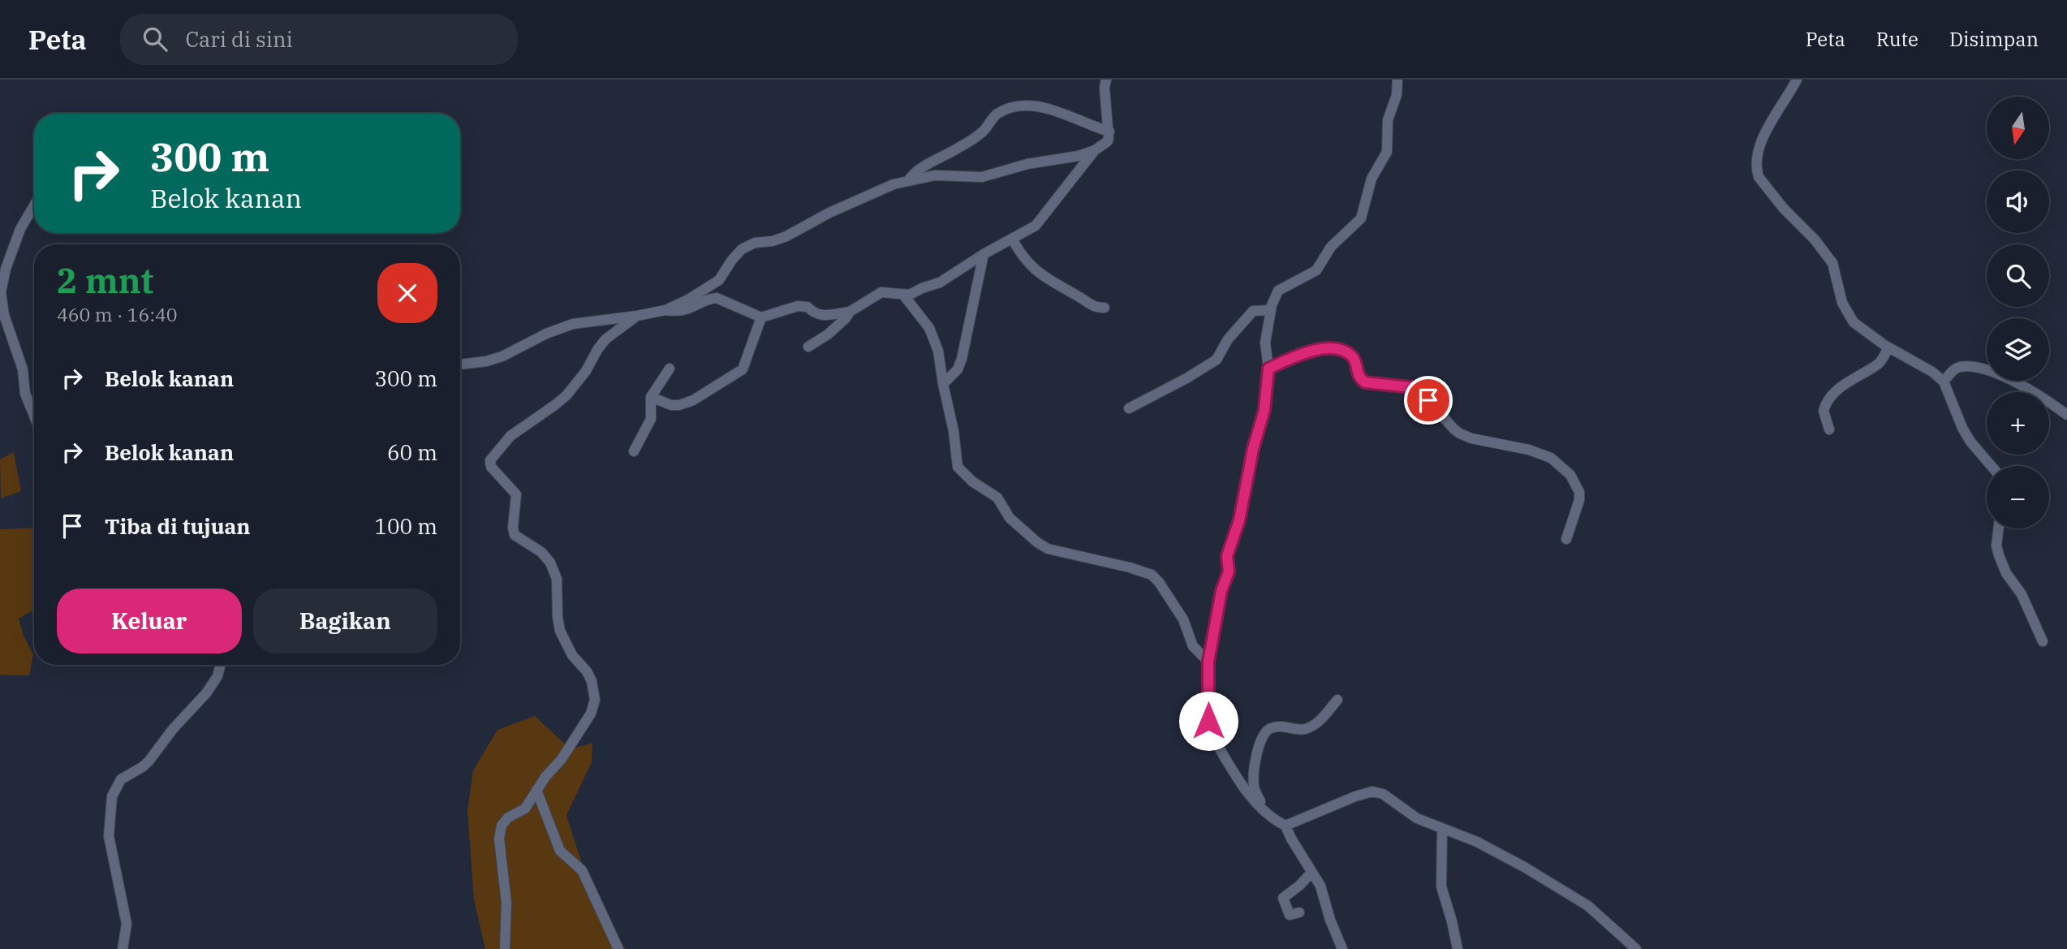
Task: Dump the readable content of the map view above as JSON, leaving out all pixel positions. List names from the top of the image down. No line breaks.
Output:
{"north":"bottom","page":{"header":"Peta","search":"Cari di sini","nav":["Peta","Rute","Disimpan"],"map_buttons":["+","−"],"turn":["300 m","Belok kanan"],"heading":["2 mnt","460 m · 16:40"],"list":[{"name":"Belok kanan","value":"300 m"},{"name":"Belok kanan","value":"60 m"},{"name":"Tiba di tujuan","value":"100 m"}],"buttons":["Keluar","Bagikan"]}}
